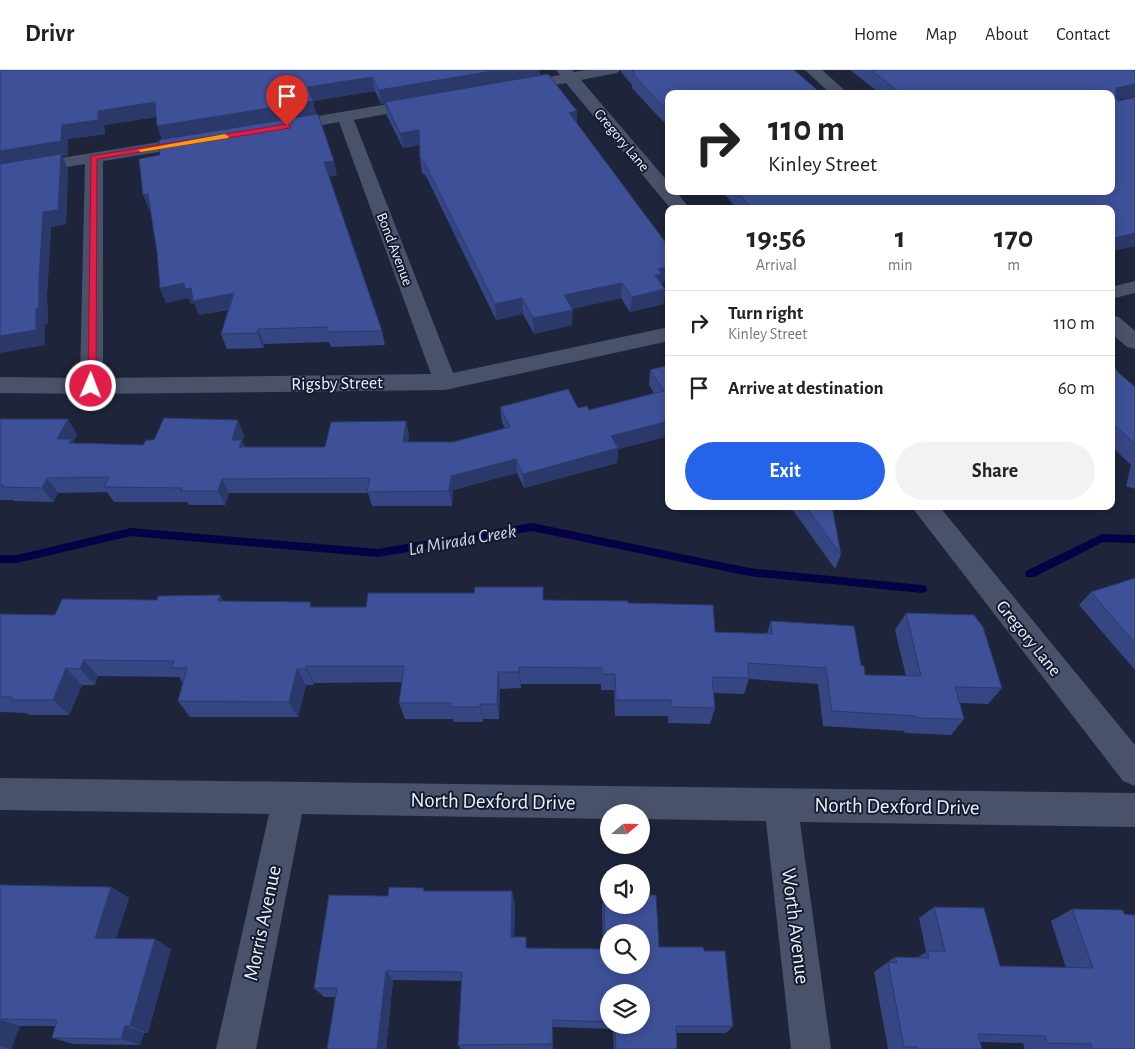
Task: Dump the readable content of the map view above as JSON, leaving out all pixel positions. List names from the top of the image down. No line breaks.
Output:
{"streets":{"street":["Gregory Lane","Bond Avenue","Rigsby Street","North Dexford Drive","Morris Avenue","Worth Avenue"]},"crossings":[["Bond Avenue","Rigsby Street"],["North Dexford Drive","Morris Avenue"],["North Dexford Drive","Worth Avenue"]],"water":["La Mirada Creek"],"north":"right","page":{"header":"Drivr","nav":["Home","Map","About","Contact"],"turn":["110 m","Kinley Street"],"eta":["19:56","Arrival","1","min","170","m"],"list":[{"name":"Turn right","note":"Kinley Street","value":"110 m"},{"name":"Arrive at destination","value":"60 m"}],"buttons":["Exit","Share"]}}
